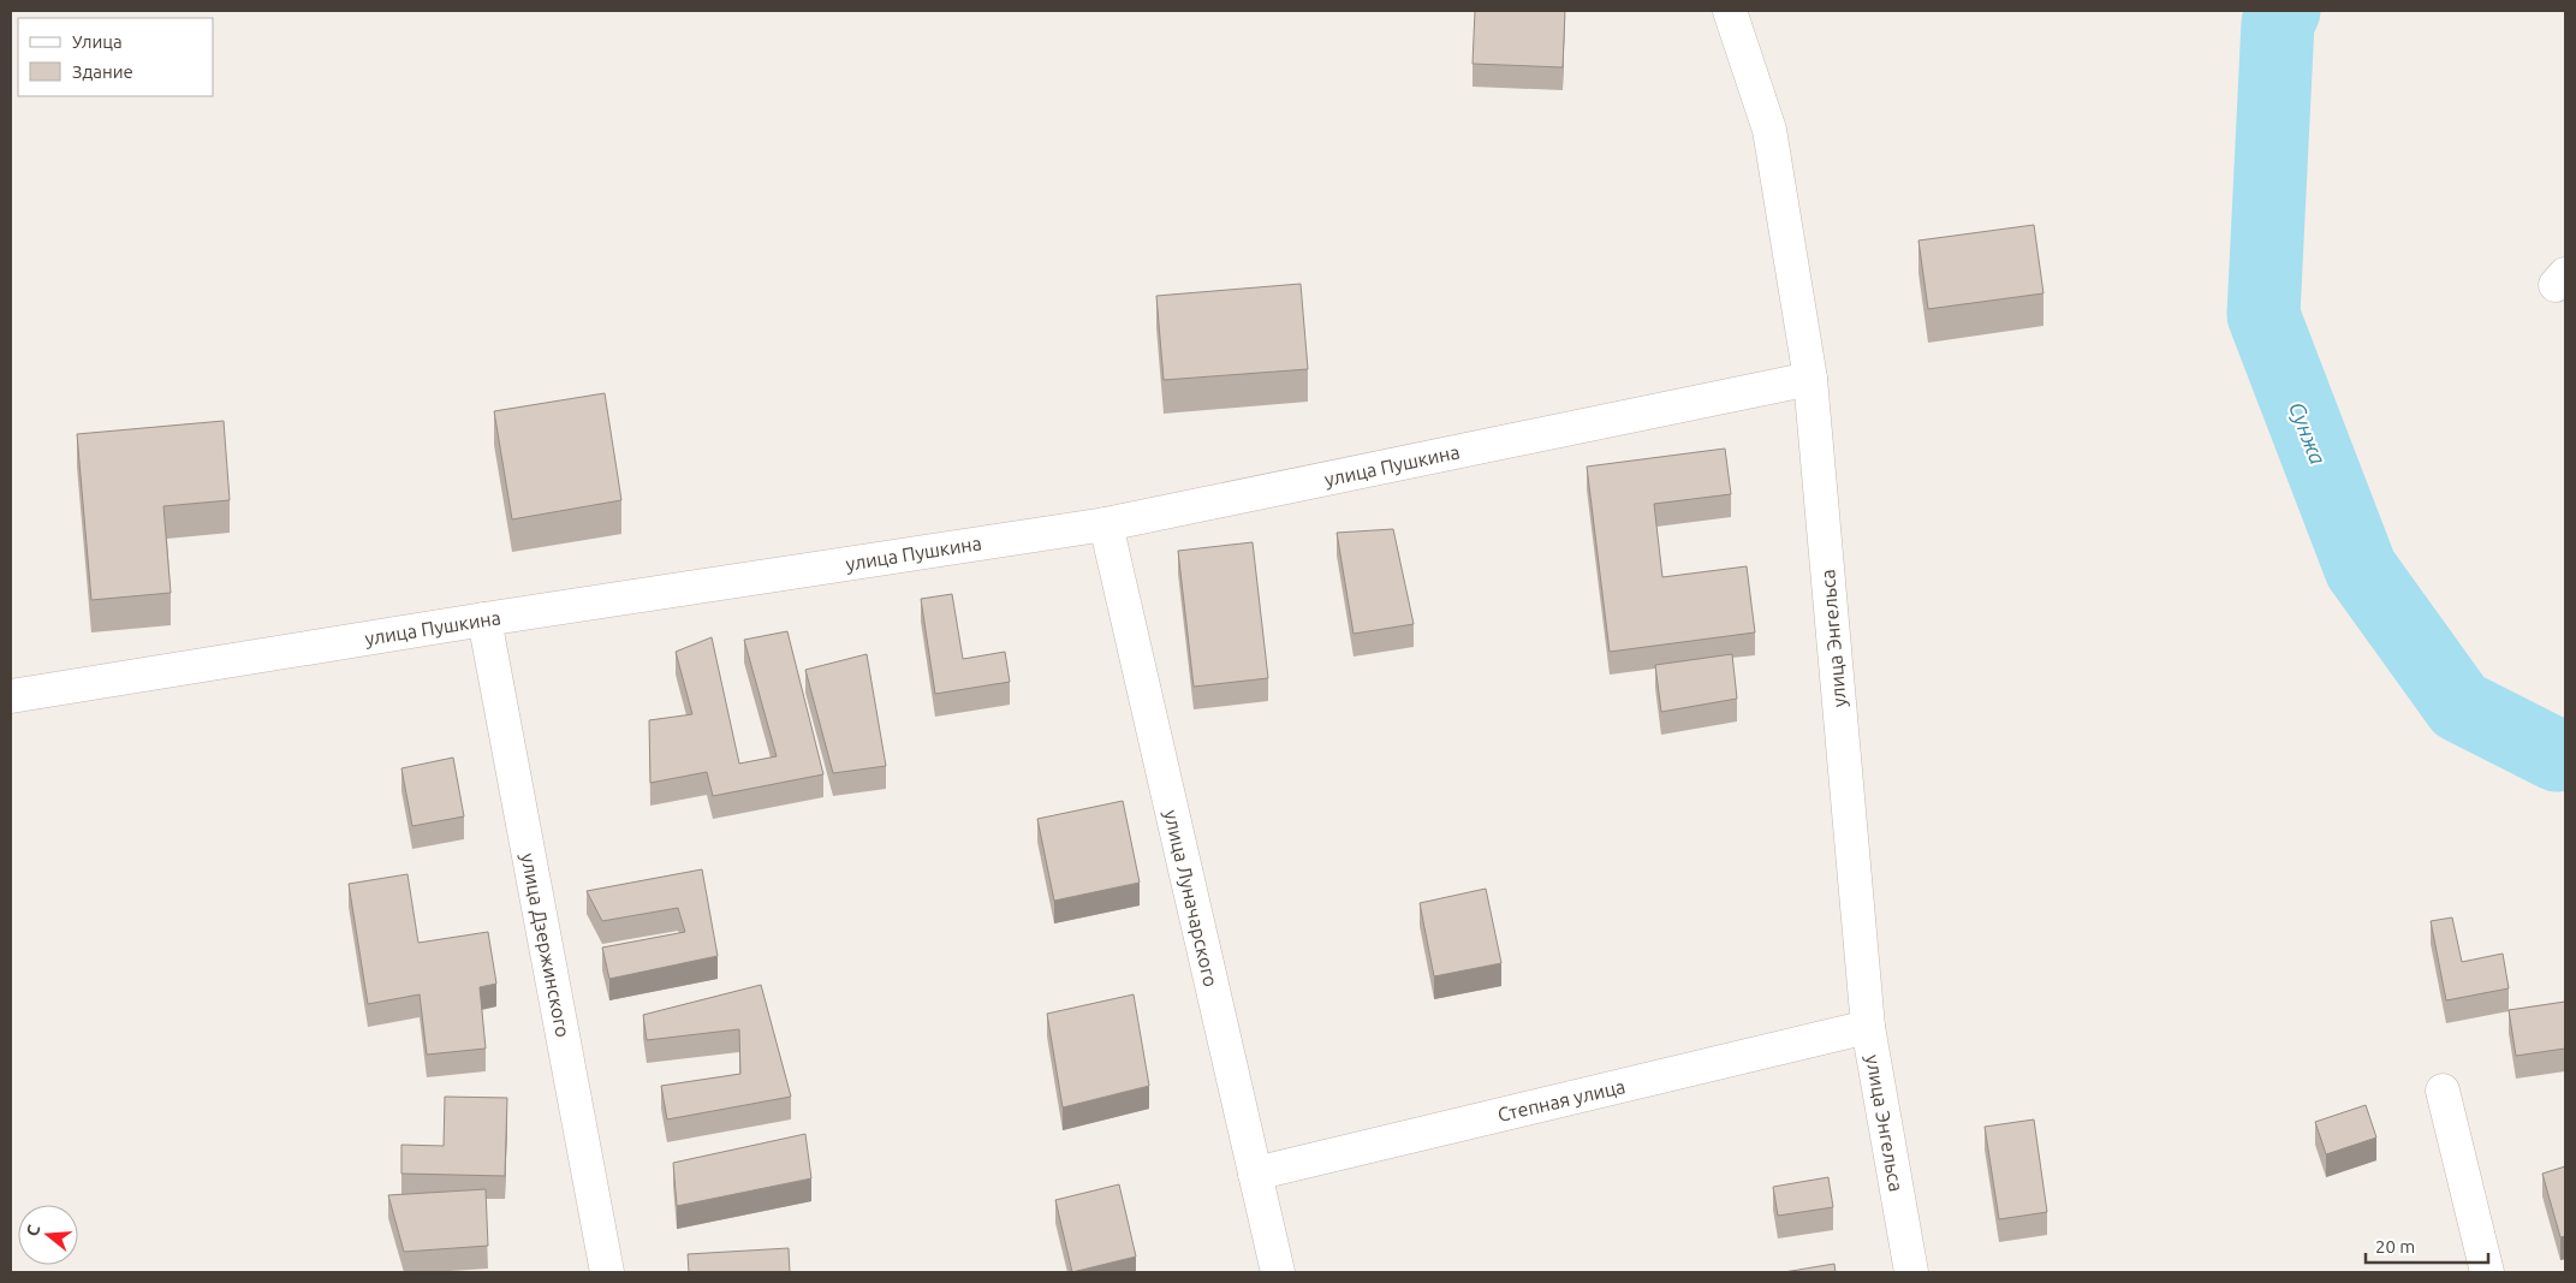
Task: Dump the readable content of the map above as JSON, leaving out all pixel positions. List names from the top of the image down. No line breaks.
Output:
{"streets":{"street":["улица Пушкина","улица Энгельса","улица Луначарского","улица Дзержинского","Степная улица"]},"crossings":[["улица Пушкина","улица Энгельса"],["улица Пушкина","улица Луначарского"],["улица Пушкина","улица Дзержинского"],["улица Энгельса","Степная улица"],["улица Луначарского","Степная улица"]],"water":["Сунжа"],"legend":["Улица","Здание"],"scale_bar":"20 m","north":"left"}
